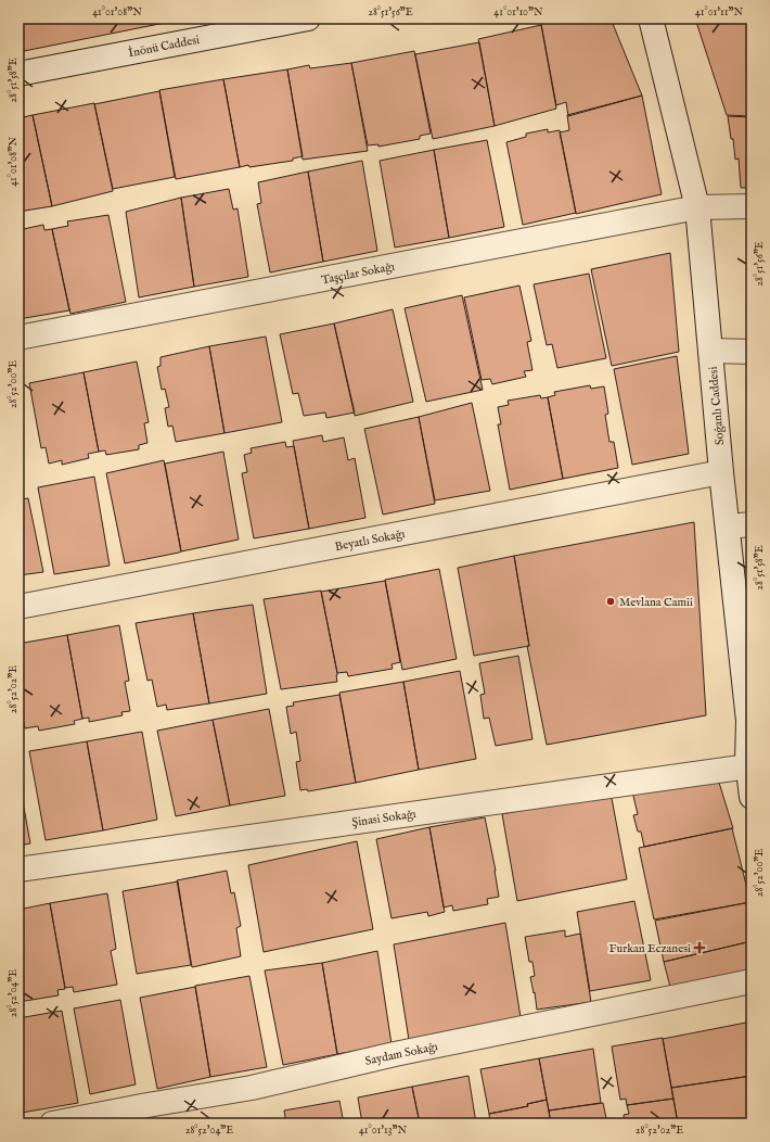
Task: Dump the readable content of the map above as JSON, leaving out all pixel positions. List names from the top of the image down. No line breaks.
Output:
{"streets":{"street":["İnönü Caddesi","Taşçılar Sokağı","Soğanlı Caddesi","Beyatlı Sokağı","Şinasi Sokağı","Saydam Sokağı"]},"crossings":[["Taşçılar Sokağı","Soğanlı Caddesi"],["Soğanlı Caddesi","Beyatlı Sokağı"],["Soğanlı Caddesi","Şinasi Sokağı"]],"places":{"other":["Mevlana Camii"],"health":["Furkan Eczanesi"]},"coordinates":["41°01'08\"N","28°51'56\"E","41°01'10\"N","41°01'11\"N","28°51'58\"E","28°52'00\"E","28°52'02\"E","28°52'04\"E","41°01'13\"N"]}
